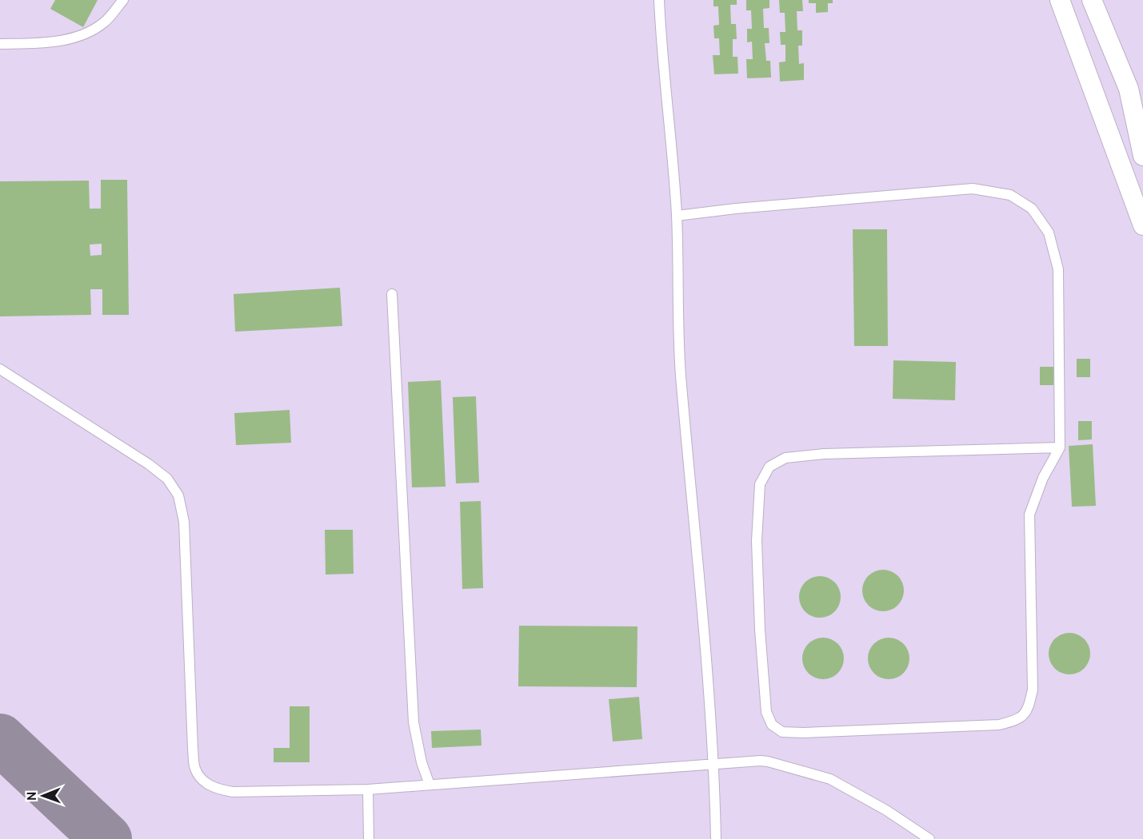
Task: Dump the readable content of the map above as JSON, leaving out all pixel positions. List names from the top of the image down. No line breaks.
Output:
{"north":"left"}
